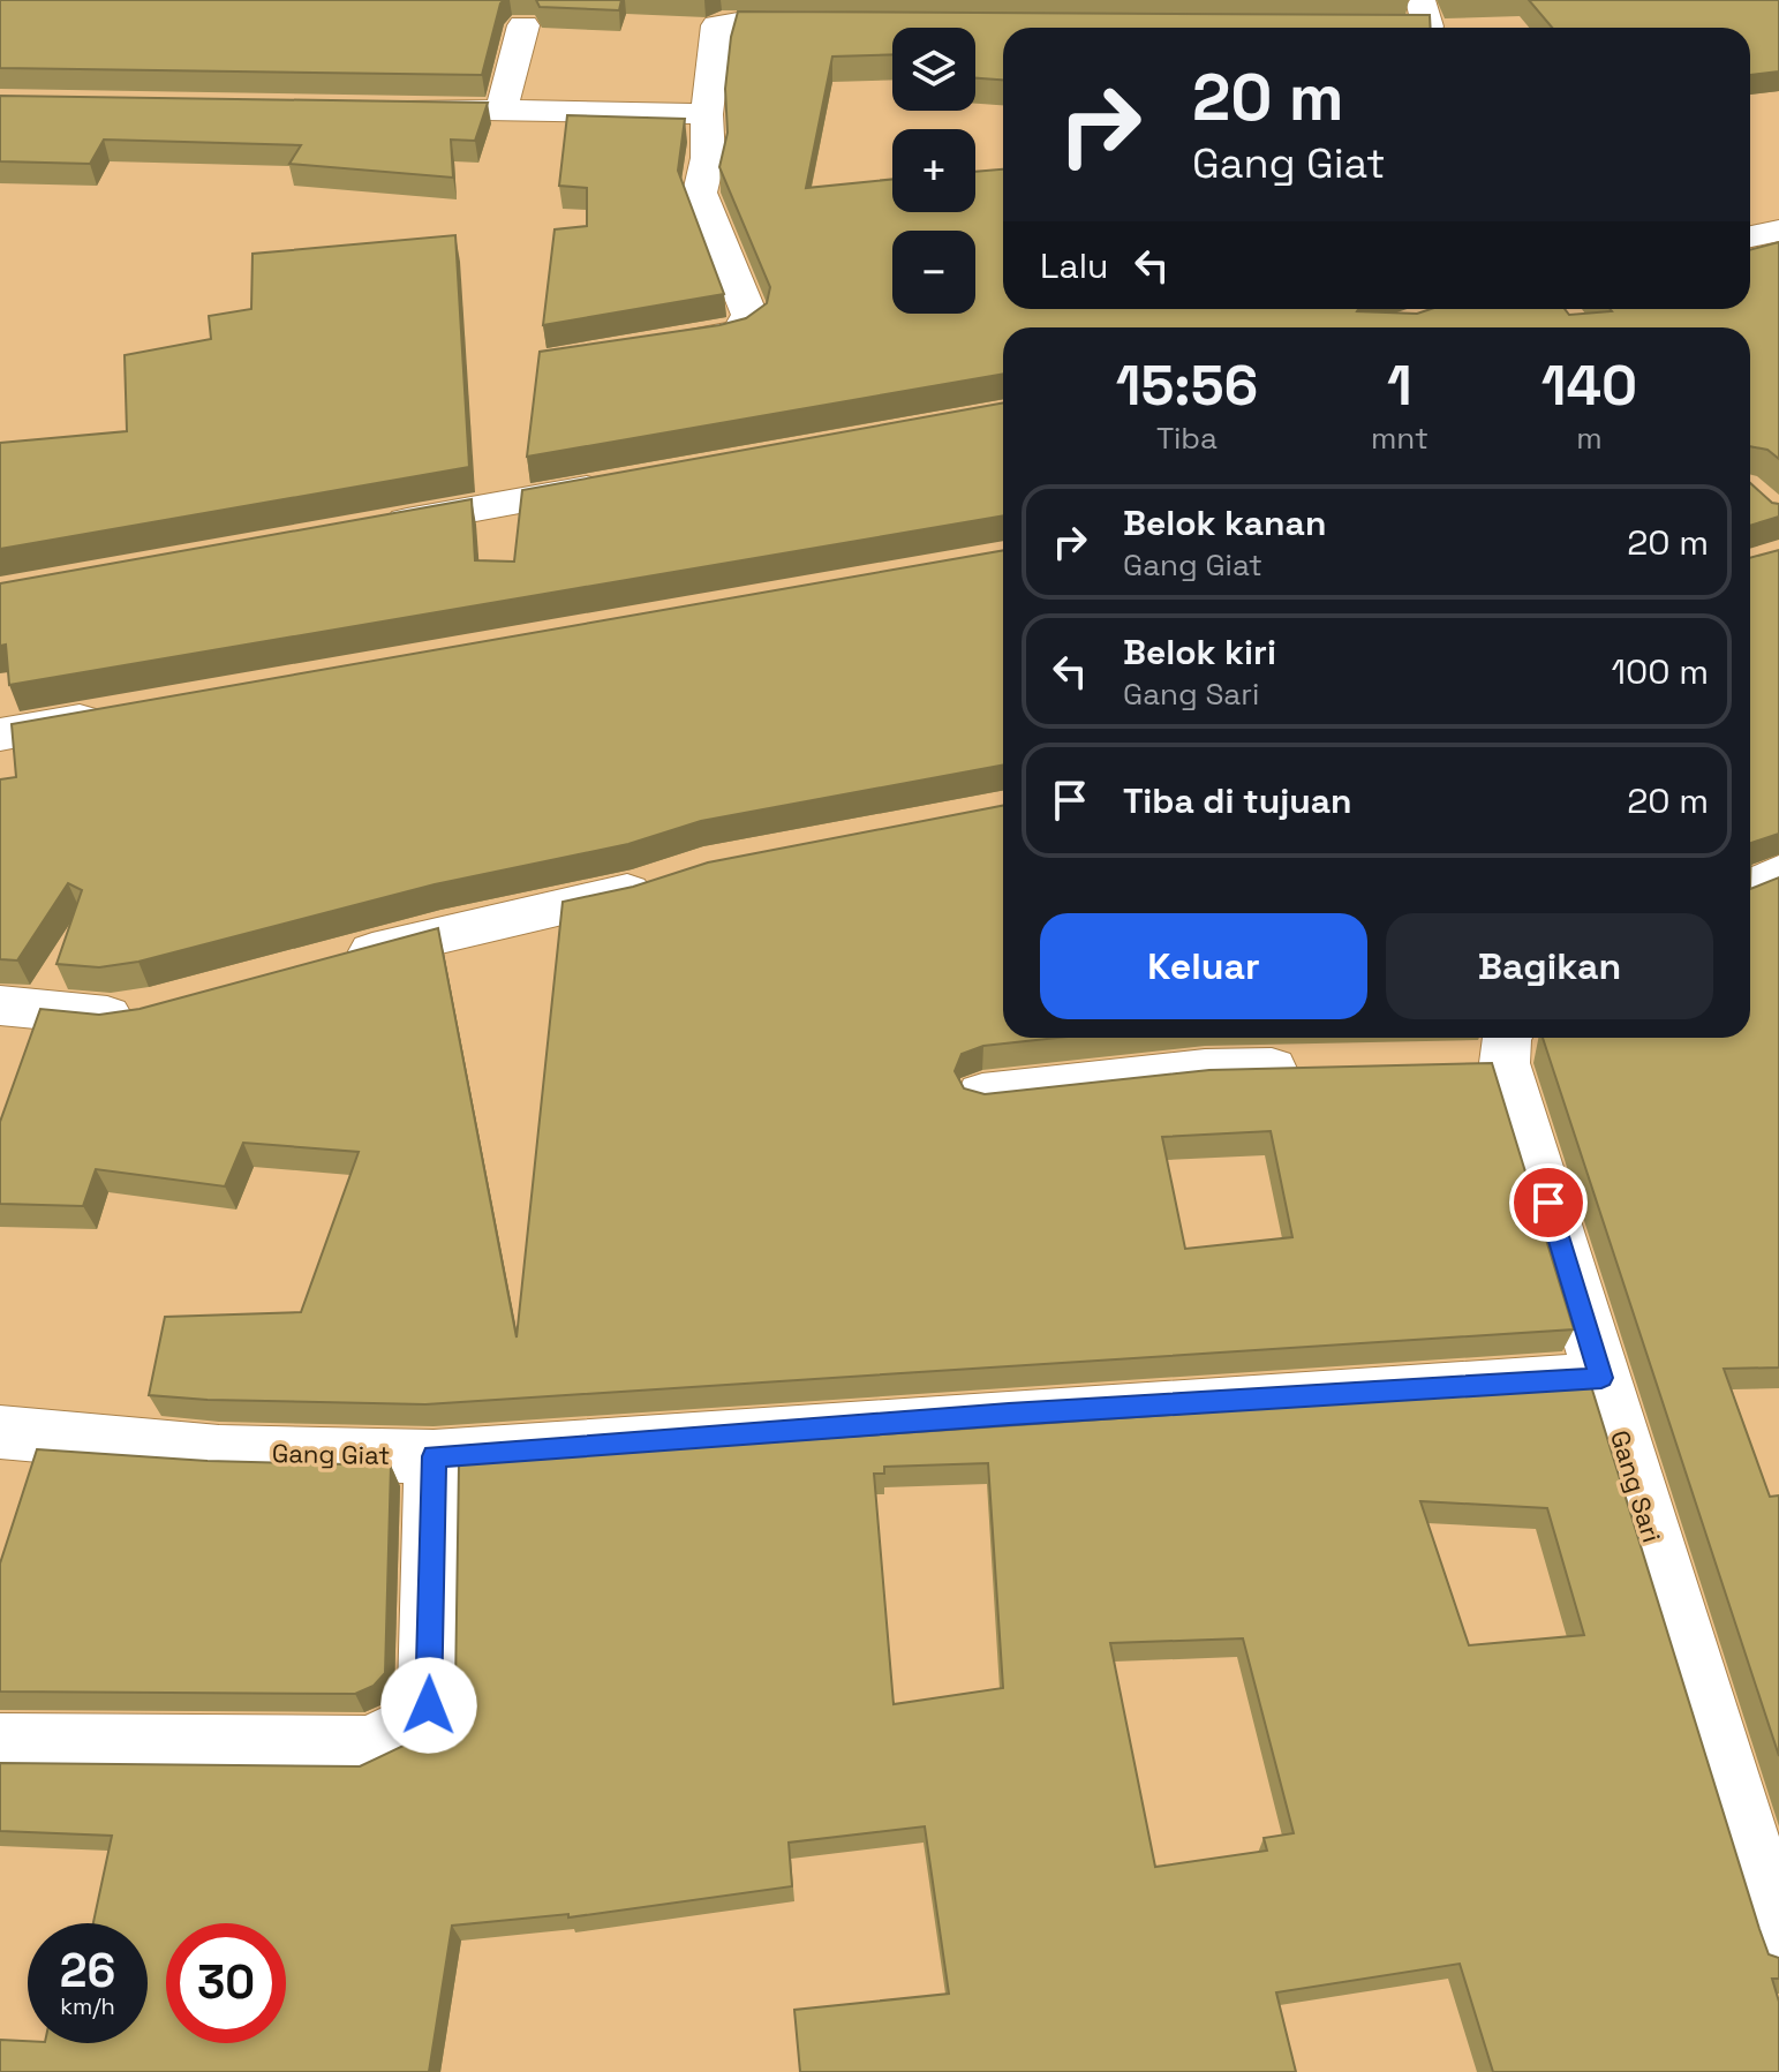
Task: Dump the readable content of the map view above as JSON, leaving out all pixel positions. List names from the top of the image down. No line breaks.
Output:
{"streets":{"street":["Gang Giat","Gang Sari"]},"crossings":[["Gang Giat","Gang Sari"]],"page":{"map_buttons":["+","−"],"turn":["20 m","Gang Giat"],"then":"Lalu","eta":["15:56","Tiba","1","mnt","140","m"],"list":[{"name":"Belok kanan","note":"Gang Giat","value":"20 m"},{"name":"Belok kiri","note":"Gang Sari","value":"100 m"},{"name":"Tiba di tujuan","value":"20 m"}],"buttons":["Keluar","Bagikan"],"speed":"26 km/h","limit":"30"}}
